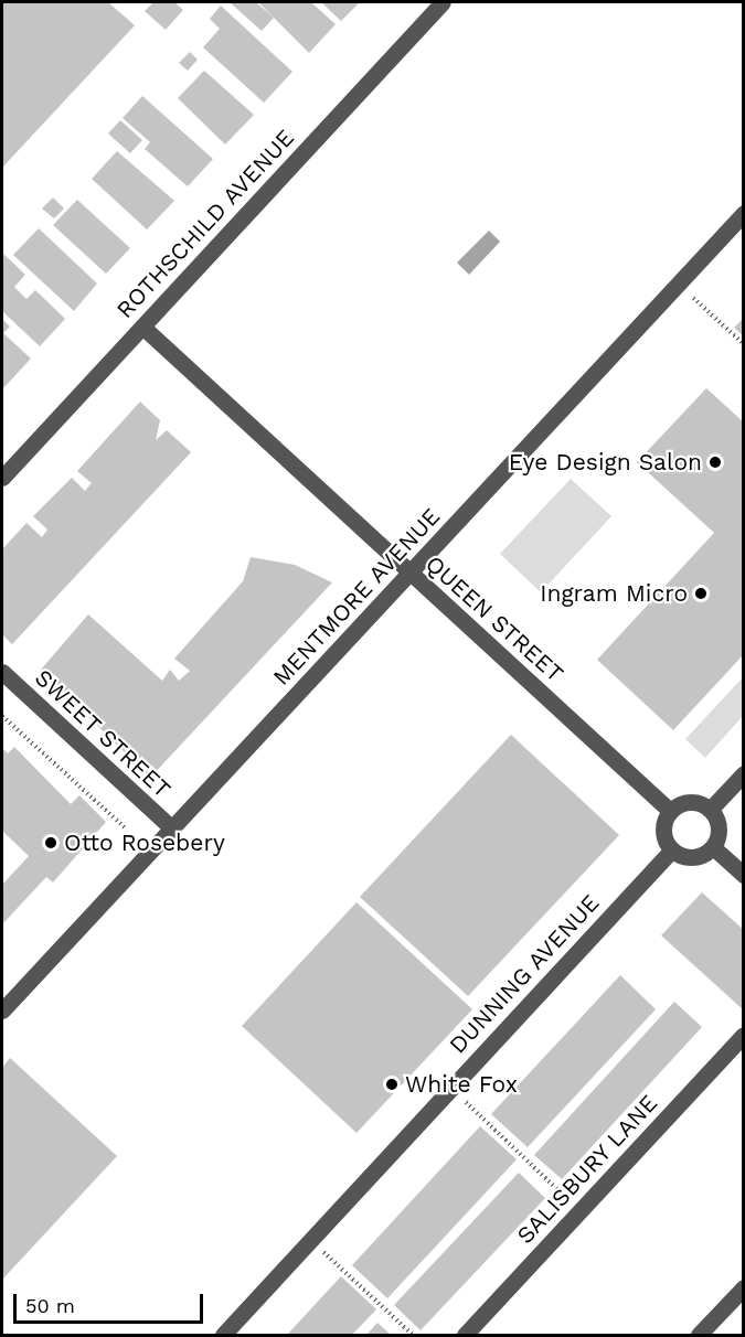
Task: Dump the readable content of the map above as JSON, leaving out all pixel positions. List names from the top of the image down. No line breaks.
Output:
{"streets":{"street":["ROTHSCHILD AVENUE","MENTMORE AVENUE","QUEEN STREET","SWEET STREET","DUNNING AVENUE","SALISBURY LANE"]},"crossings":[["ROTHSCHILD AVENUE","QUEEN STREET"],["MENTMORE AVENUE","QUEEN STREET"],["MENTMORE AVENUE","SWEET STREET"],["QUEEN STREET","DUNNING AVENUE"]],"places":["Eye Design Salon","Ingram Micro","Otto Rosebery","White Fox"],"scale_bar":"50 m"}
